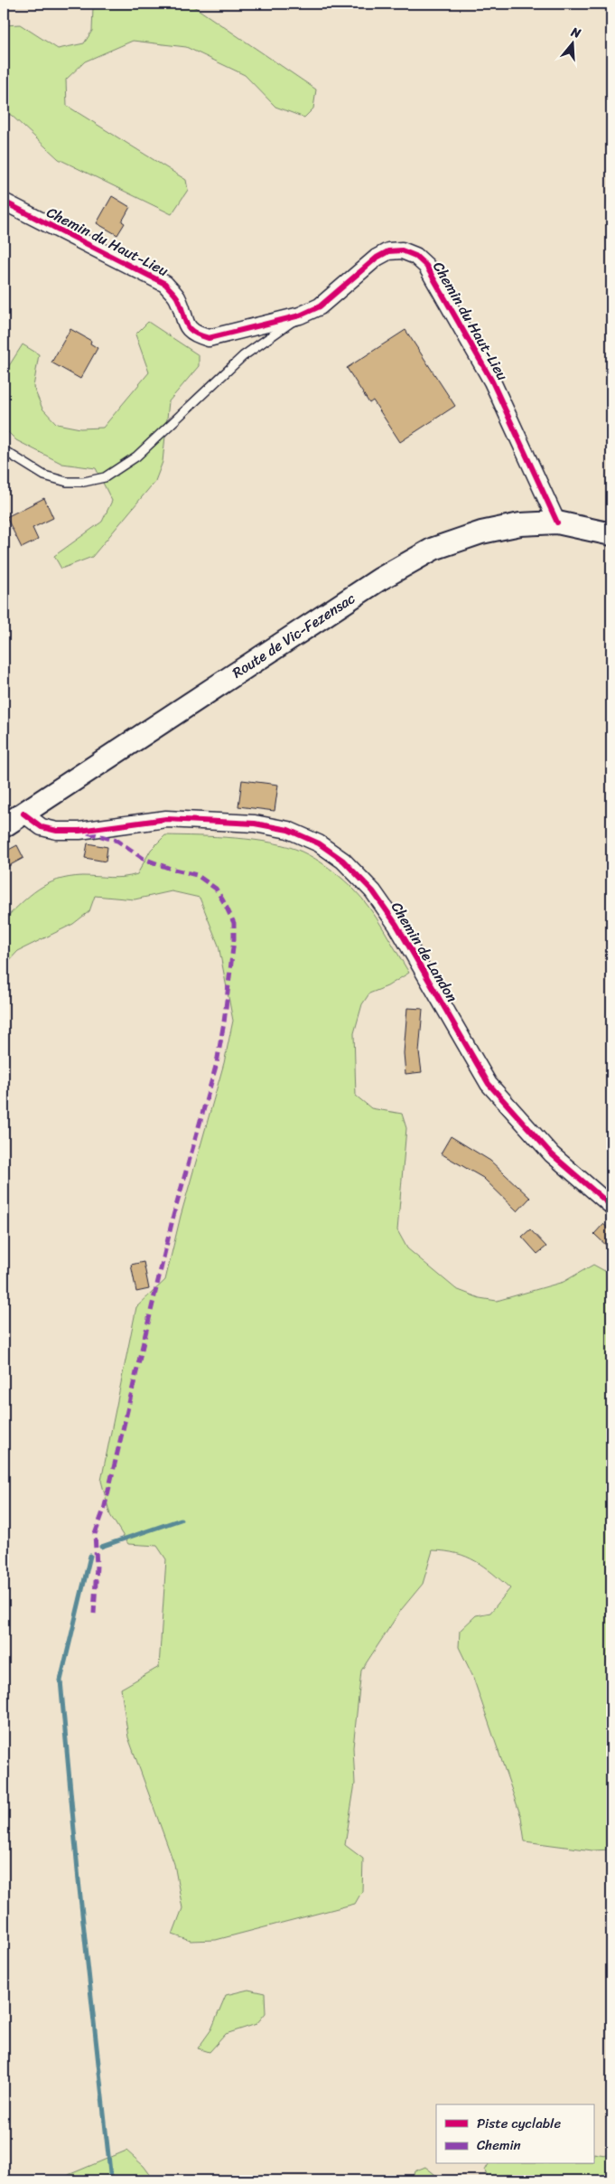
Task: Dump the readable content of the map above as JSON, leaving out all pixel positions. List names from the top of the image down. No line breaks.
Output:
{"streets":{"main road":["Route de Vic-Fezensac"],"street":["Chemin du Haut-Lieu","Chemin de Landon"]},"crossings":[["Chemin du Haut-Lieu","Route de Vic-Fezensac"],["Route de Vic-Fezensac","Chemin de Landon"]],"legend":["Piste cyclable","Chemin"],"north":"top"}
